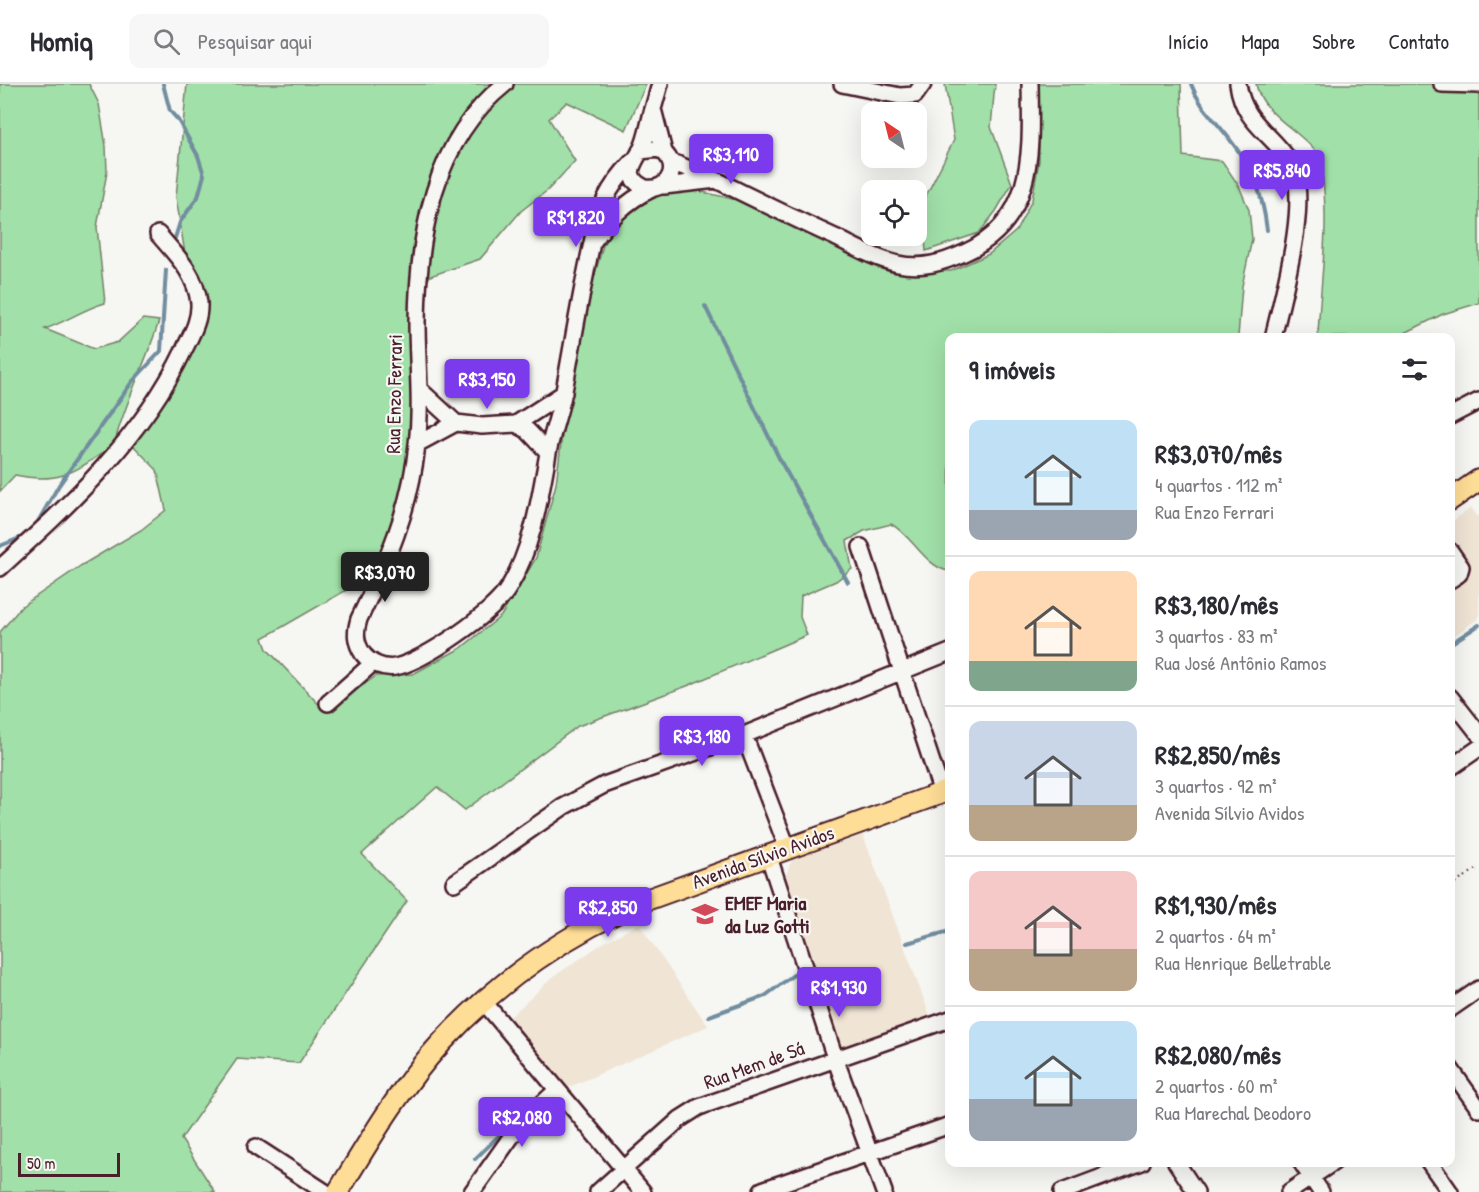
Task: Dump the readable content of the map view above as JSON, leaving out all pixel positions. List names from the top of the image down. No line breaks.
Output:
{"streets":{"main road":["Avenida Sílvio Avidos"],"street":["Rua Enzo Ferrari","Rua Mem de Sá"]},"places":{"school or university":["EMEF Maria da Luz Gotti"]},"scale_bar":"50 m","north":"top left","page":{"header":"Homiq","search":"Pesquisar aqui","nav":["Início","Mapa","Sobre","Contato"],"price":["R$3,110","R$5,840","R$1,820","R$3,150","R$3,070","R$3,180","R$2,850","R$1,930","R$2,080"],"heading":"9 imóveis","list":[{"name":"R$3,070/mês","note":"4 quartos · 112 m² · Rua Enzo Ferrari"},{"name":"R$3,180/mês","note":"3 quartos · 83 m² · Rua José Antônio Ramos"},{"name":"R$2,850/mês","note":"3 quartos · 92 m² · Avenida Sílvio Avidos"},{"name":"R$1,930/mês","note":"2 quartos · 64 m² · Rua Henrique Belletrable"},{"name":"R$2,080/mês","note":"2 quartos · 60 m² · Rua Marechal Deodoro"}],"scale":"50 m"}}
